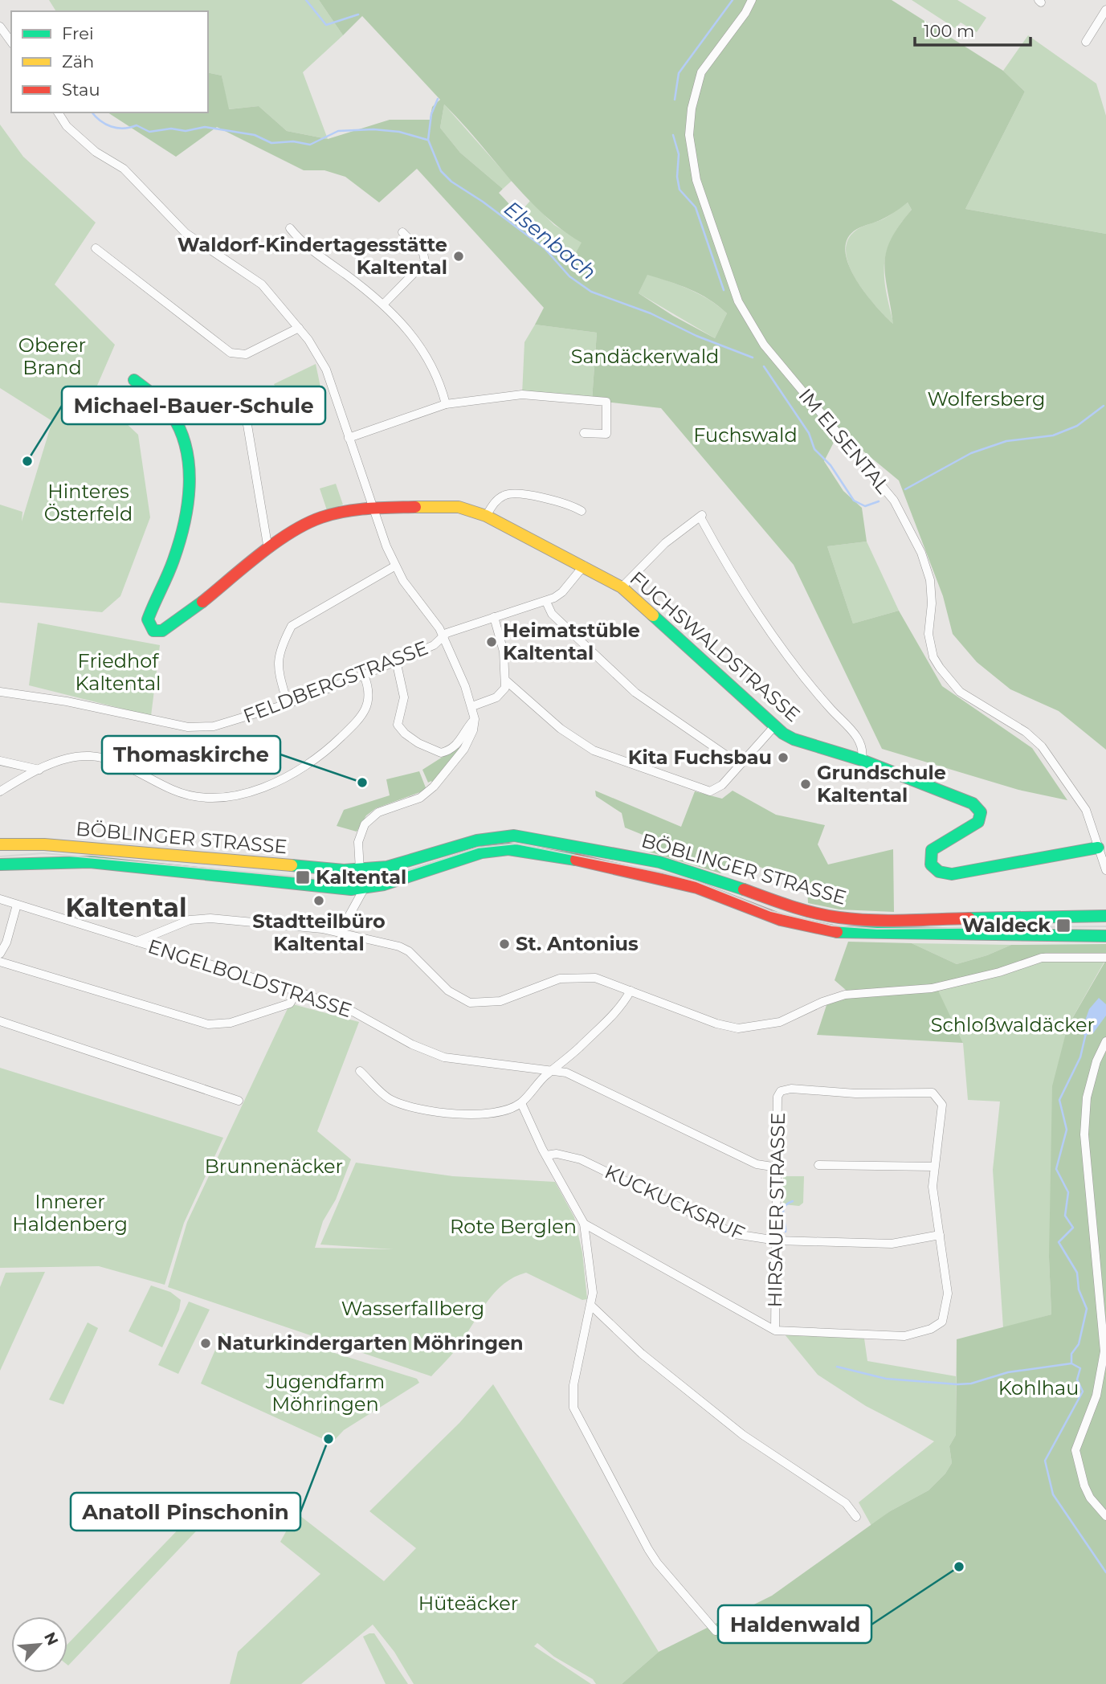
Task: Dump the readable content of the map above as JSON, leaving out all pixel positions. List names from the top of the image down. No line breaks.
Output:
{"streets":{"main road":["FUCHSWALDSTRASSE","BÖBLINGER STRASSE"],"street":["IM ELSENTAL","FELDBERGSTRASSE","ENGELBOLDSTRASSE","KUCKUCKSRUF","HIRSAUER STRASSE"]},"crossings":[["IM ELSENTAL","FUCHSWALDSTRASSE"],["FUCHSWALDSTRASSE","FELDBERGSTRASSE"],["ENGELBOLDSTRASSE","HIRSAUER STRASSE"],["KUCKUCKSRUF","HIRSAUER STRASSE"]],"districts":["Kaltental"],"water":["Elsenbach"],"parks":["Oberer Brand","Sandäckerwald","Wolfersberg","Fuchswald","Hinteres Österfeld","Friedhof Kaltental","Schloßwaldäcker","Brunnenäcker","Innerer Haldenberg","Rote Berglen","Wasserfallberg","Jugendfarm Möhringen","Kohlhau","Hüteäcker"],"places":{"other":["Waldorf-Kindertagesstätte Kaltental","Michael-Bauer-Schule","Heimatstüble Kaltental","Kita Fuchsbau","Thomaskirche","Grundschule Kaltental","Stadtteilbüro Kaltental","St. Antonius","Naturkindergarten Möhringen","Anatoll Pinschonin","Haldenwald"],"transit":["Kaltental","Waldeck"]},"legend":["Frei","Zäh","Stau"],"scale_bar":"100 m","north":"top right"}
